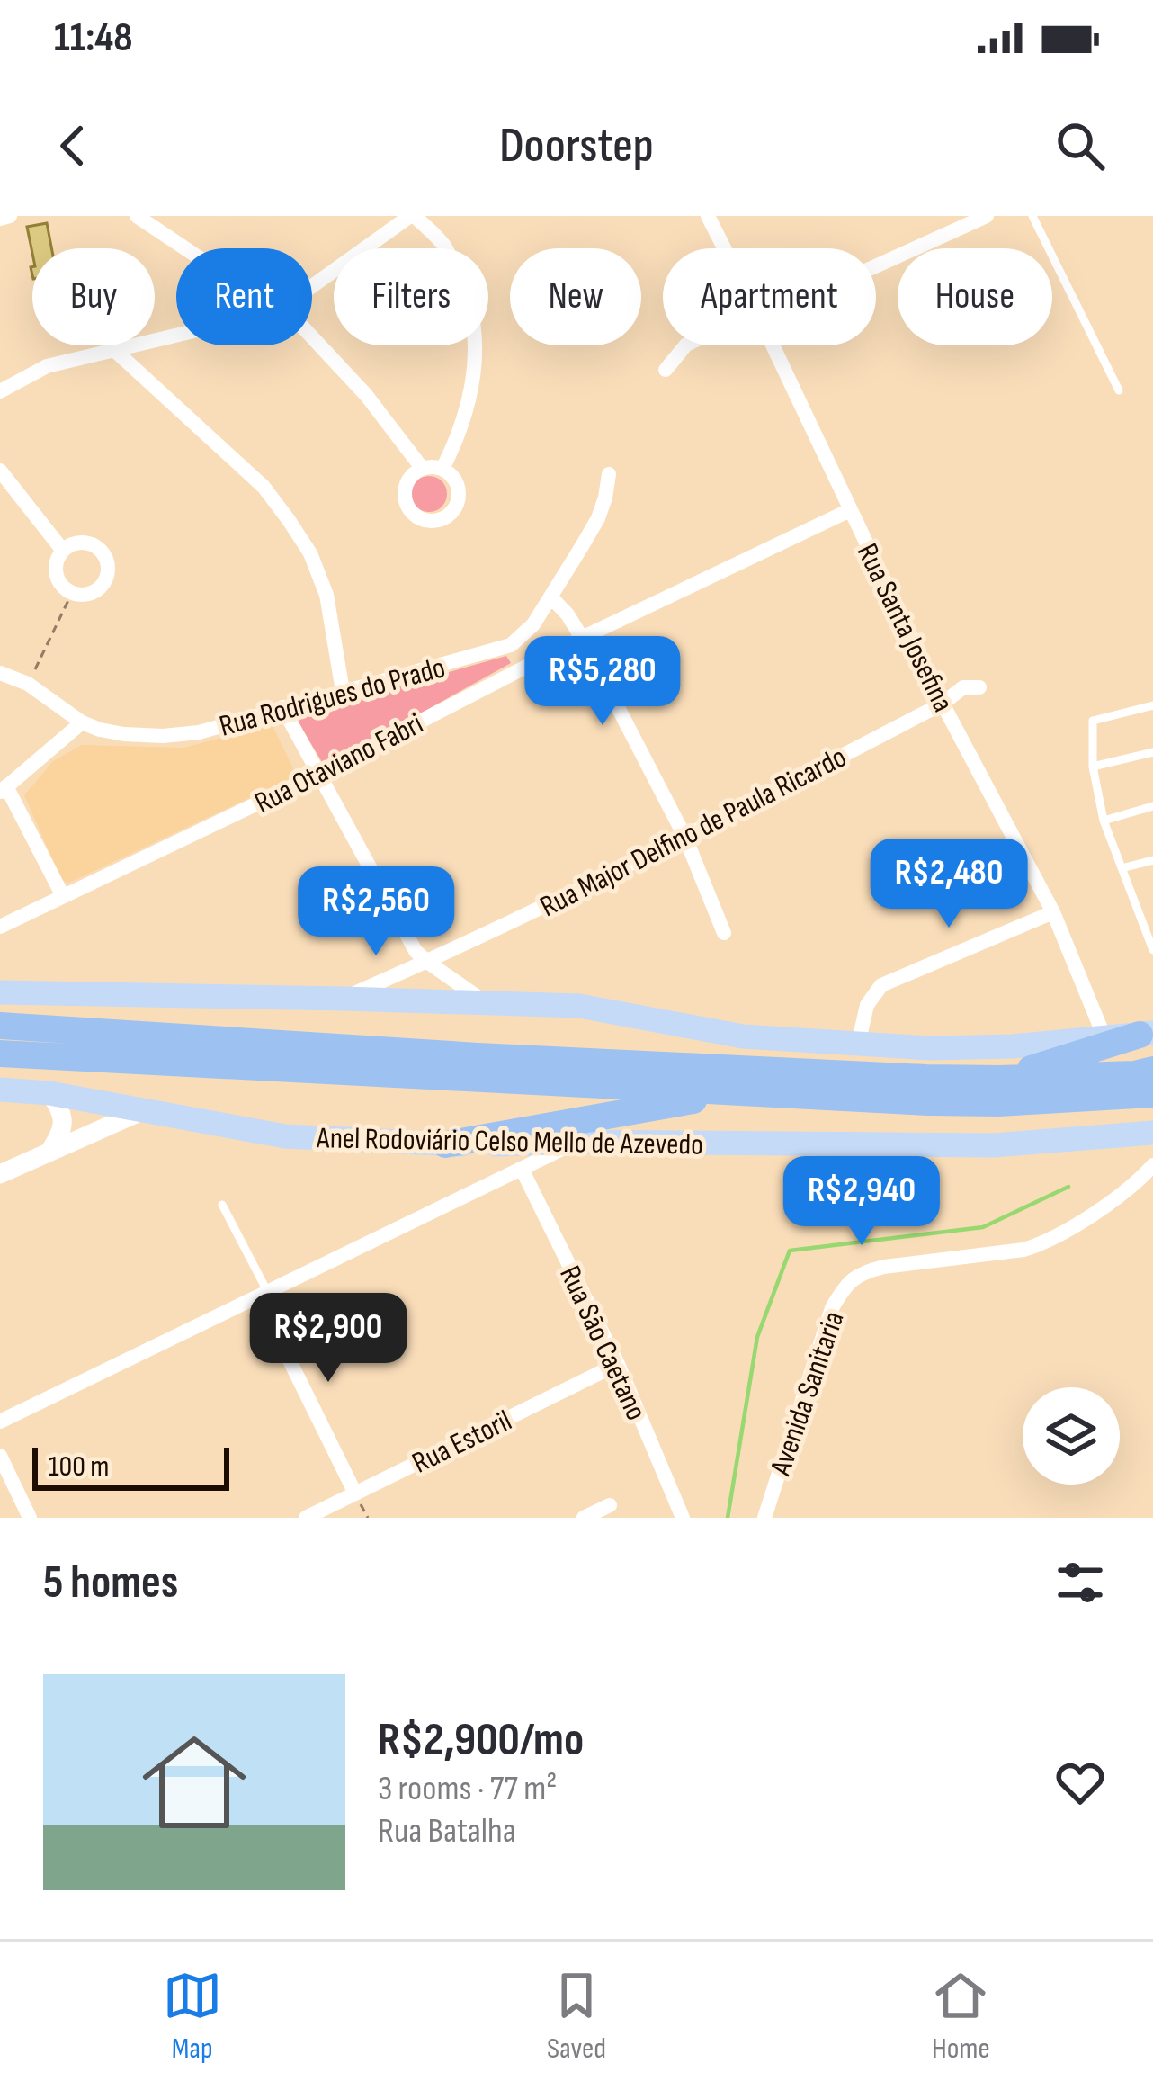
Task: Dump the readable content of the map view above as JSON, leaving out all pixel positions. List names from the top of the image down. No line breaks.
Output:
{"streets":{"highway":["Anel Rodoviário Celso Mello de Azevedo"],"street":["Rua Santa Josefina","Rua Rodrigues do Prado","Rua Otaviano Fabri","Rua Major Delfino de Paula Ricardo","Rua São Caetano","Avenida Sanitaria","Rua Estoril"]},"crossings":[["Rua Santa Josefina","Rua Otaviano Fabri"],["Rua Santa Josefina","Rua Major Delfino de Paula Ricardo"],["Rua São Caetano","Rua Estoril"]],"scale_bar":"100 m","page":{"status":"11:48","header":"Doorstep","chip":["Buy","Rent","Filters","New","Apartment","House"],"price":["R$5,280","R$2,480","R$2,560","R$2,940","R$2,900"],"scale":"100 m","heading":"5 homes","list":[{"name":"R$2,900/mo","note":"3 rooms · 77 m² · Rua Batalha"}],"tabs":["Map","Saved","Home"]}}
